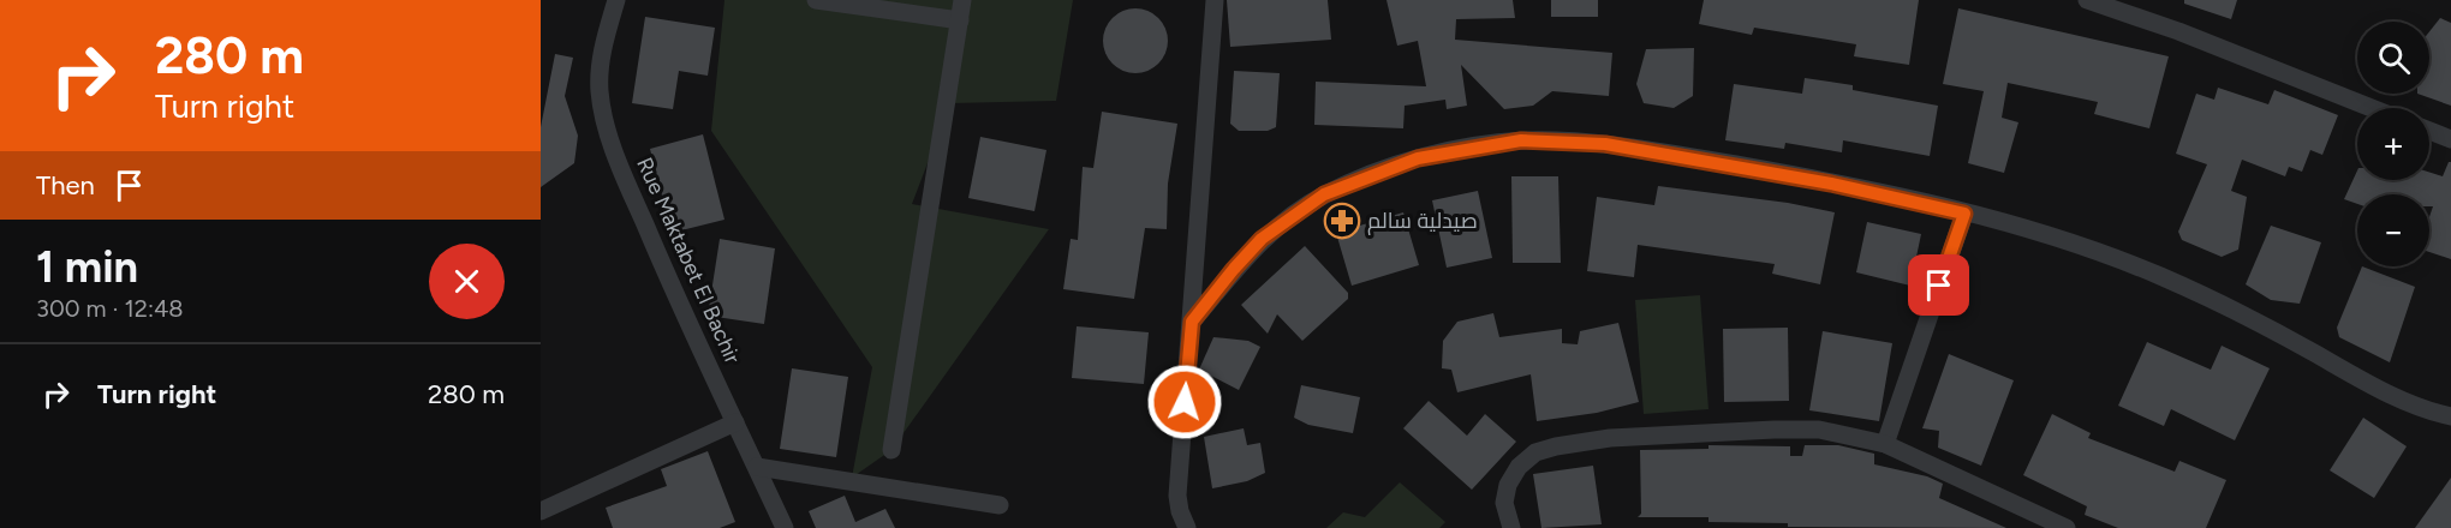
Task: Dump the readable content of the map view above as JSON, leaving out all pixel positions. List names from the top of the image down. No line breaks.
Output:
{"streets":{"street":["Rue Maktabet El Bachir"]},"places":{"pharmacy":["صيدلية سالم"]},"page":{"turn":["280 m","Turn right"],"map_buttons":["+","−"],"then":"Then","heading":["1 min","300 m · 12:48"],"list":[{"name":"Turn right","value":"280 m"}]}}
